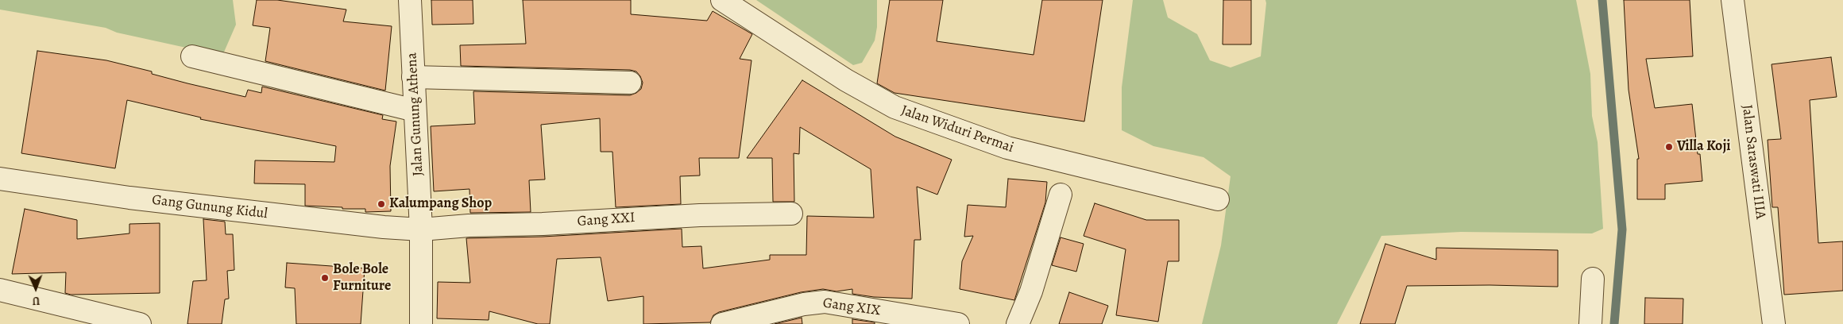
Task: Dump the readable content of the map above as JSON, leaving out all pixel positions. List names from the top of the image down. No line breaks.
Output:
{"streets":{"street":["Jalan Gunung Athena","Jalan Widuri Permai","Jalan Saraswati IIIA","Gang Gunung Kidul","Gang XXI","Gang XIX"]},"crossings":[["Jalan Gunung Athena","Gang Gunung Kidul"],["Jalan Gunung Athena","Gang XXI"],["Gang Gunung Kidul","Gang XXI"]],"places":["Villa Koji","Kalumpang Shop","Bole Bole Furniture"],"north":"bottom"}
